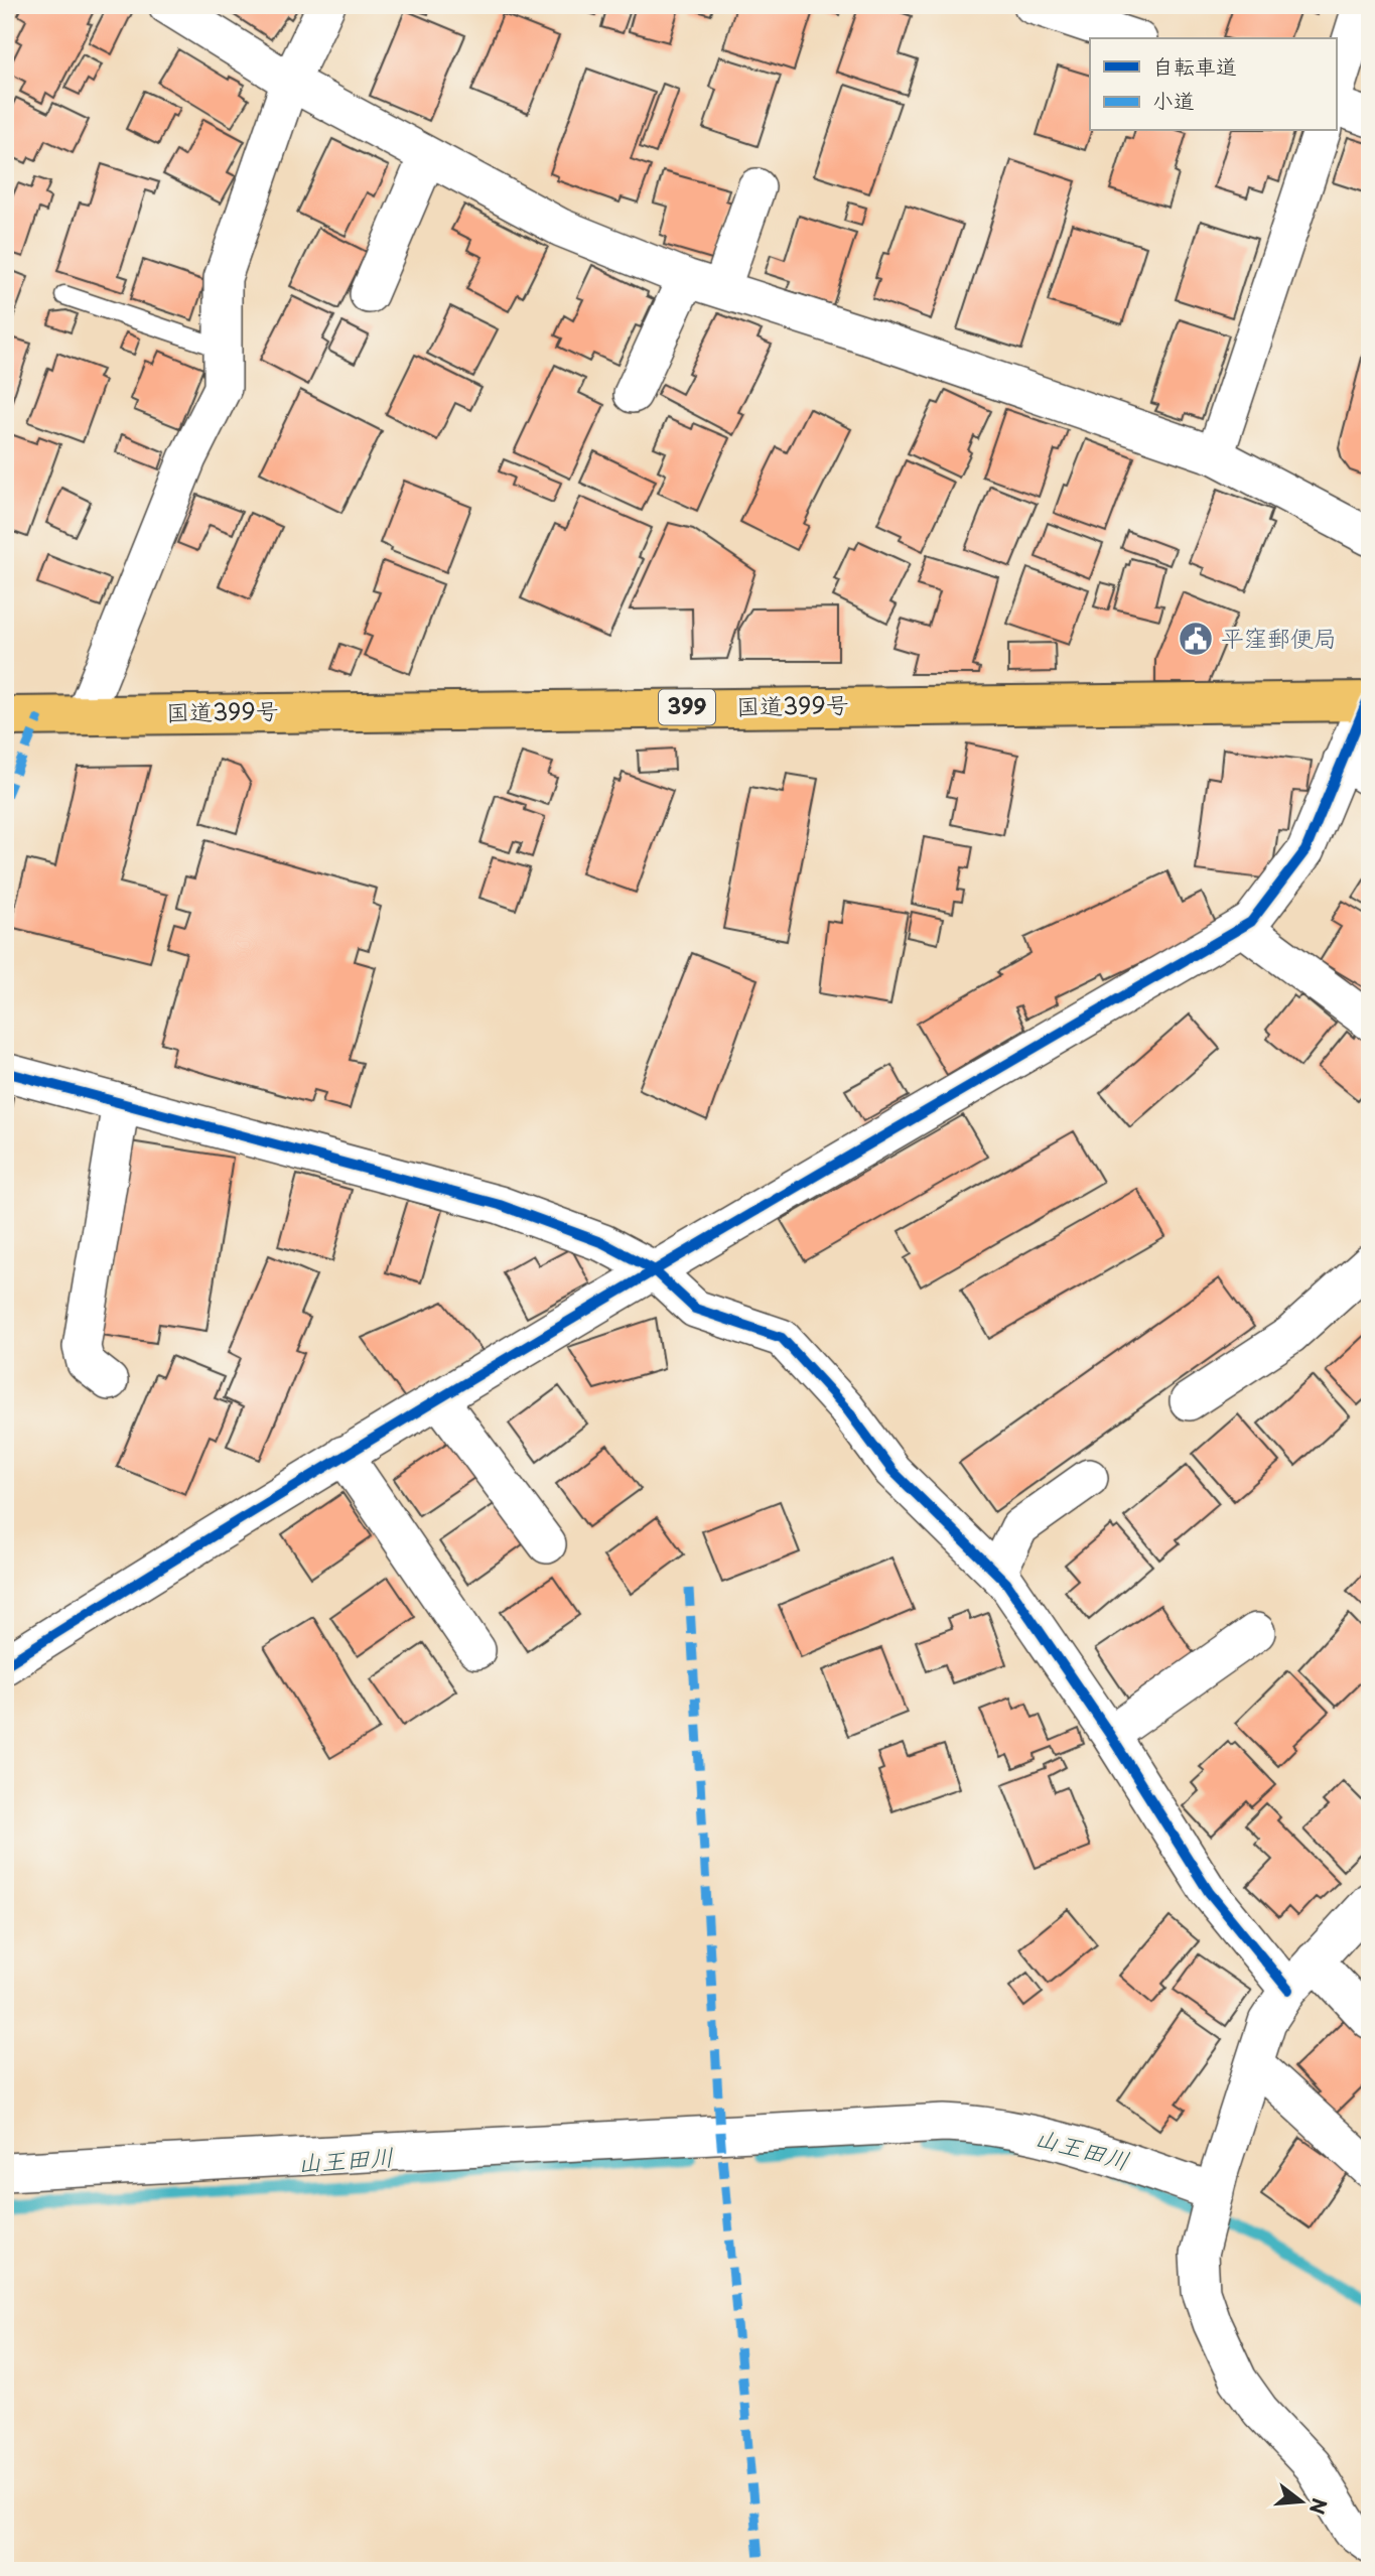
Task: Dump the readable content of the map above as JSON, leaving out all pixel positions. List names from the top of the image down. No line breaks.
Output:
{"streets":{"highway":["国道399号","399"]},"water":["山王田川"],"places":{"public building":["平窪郵便局"]},"legend":["自転車道","小道"],"north":"right"}
